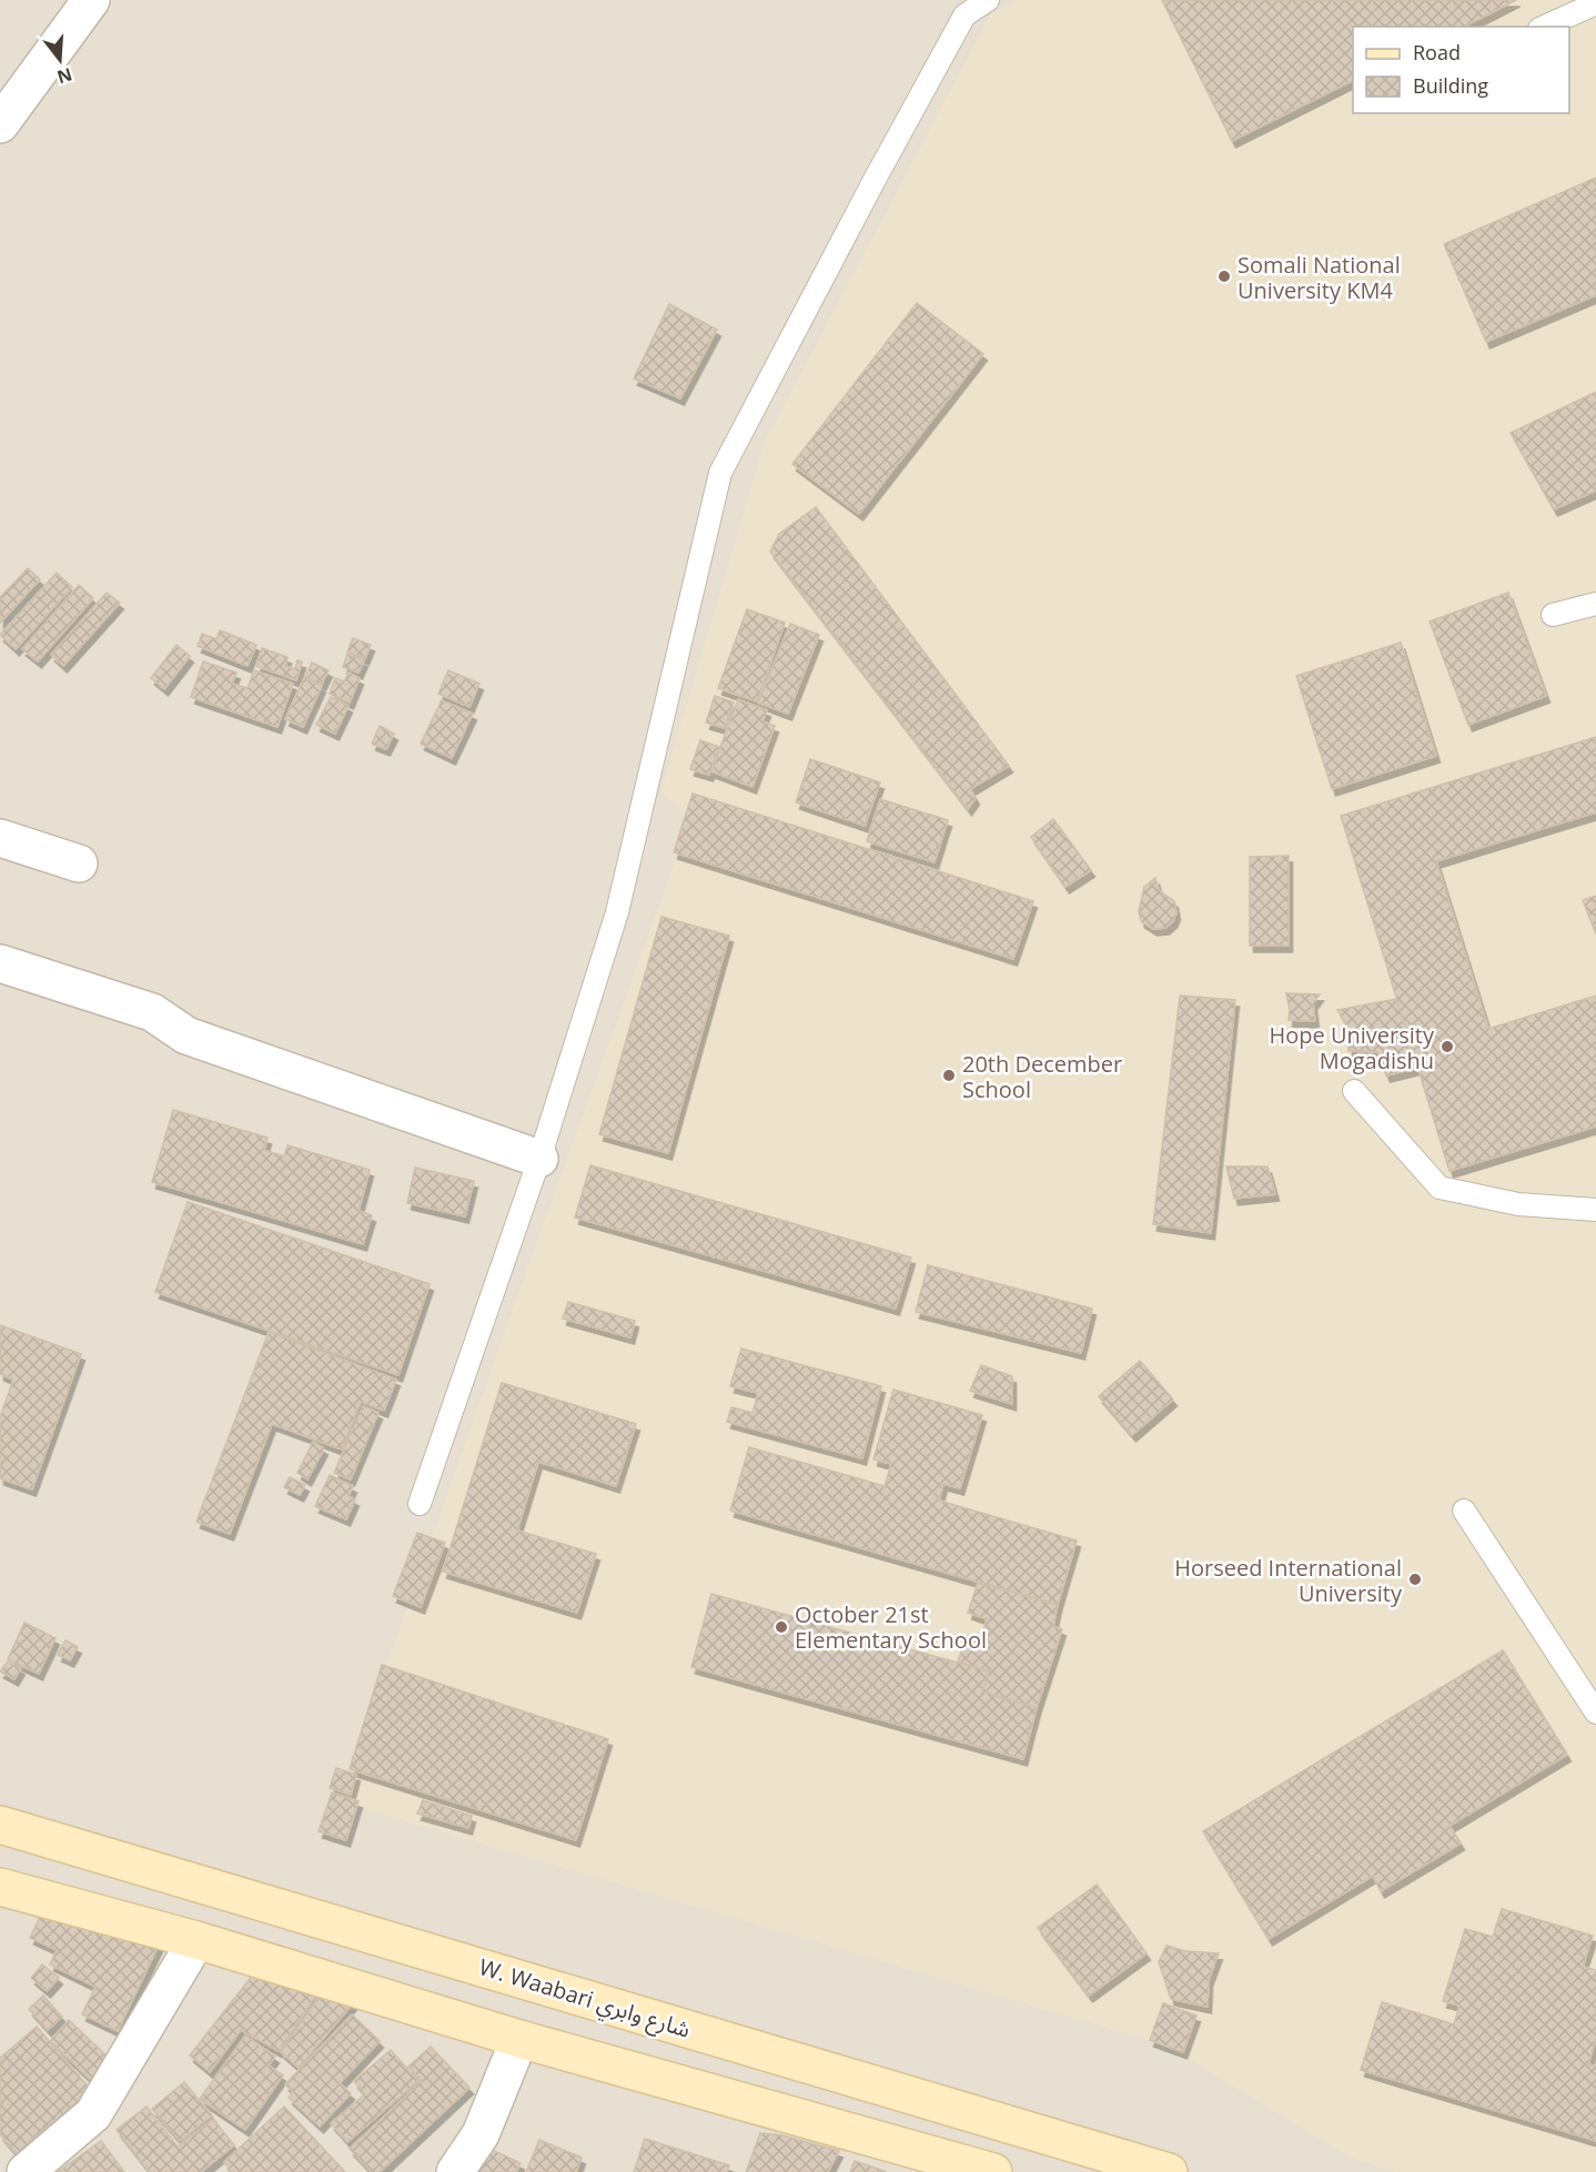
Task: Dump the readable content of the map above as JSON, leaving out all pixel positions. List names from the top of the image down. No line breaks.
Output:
{"streets":{"main road":["W. Waabari شارع وابري"]},"places":["Somali National University KM4","Hope University Mogadishu","20th December School","Horseed International University","October 21st Elementary School"],"legend":["Road","Building"],"north":"bottom"}
